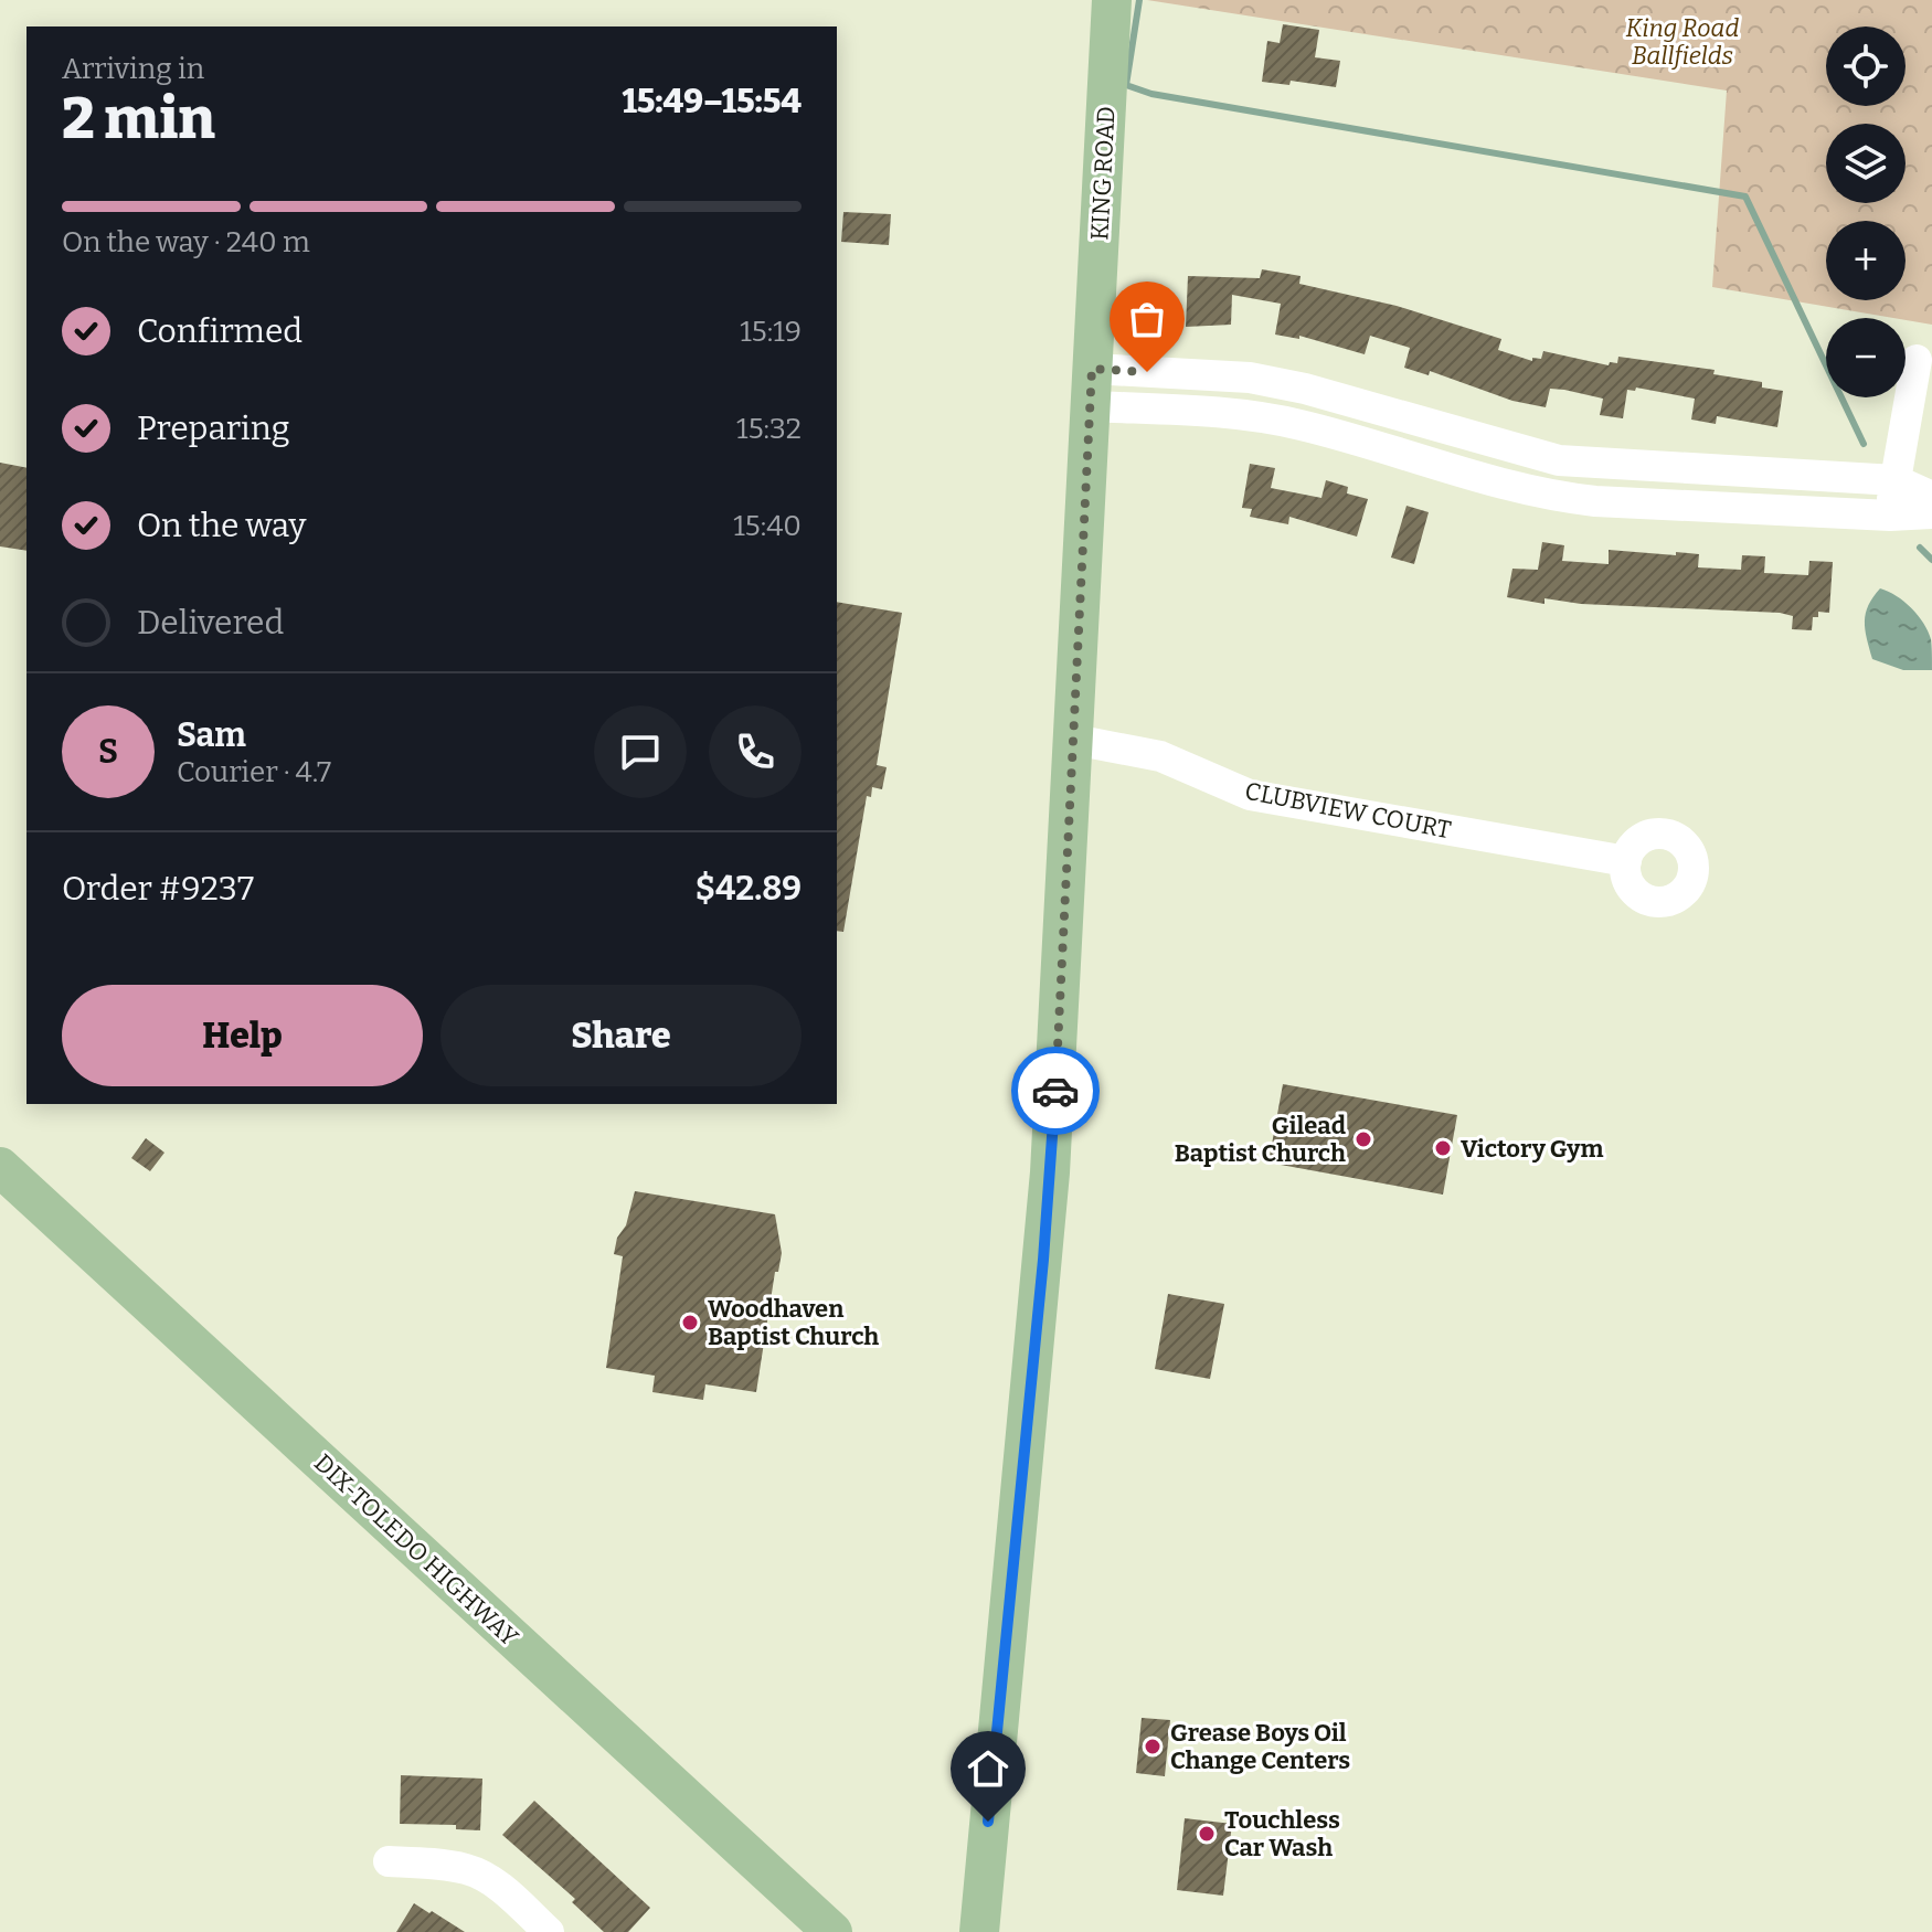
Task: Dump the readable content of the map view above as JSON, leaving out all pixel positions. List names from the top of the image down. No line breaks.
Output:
{"streets":{"main road":["KING ROAD","DIX-TOLEDO HIGHWAY"],"street":["CLUBVIEW COURT"]},"crossings":[["KING ROAD","CLUBVIEW COURT"]],"parks":["King Road Ballfields"],"places":["Gilead Baptist Church","Victory Gym","Woodhaven Baptist Church","Grease Boys Oil Change Centers","Touchless Car Wash"],"page":{"map_buttons":["+","−"],"heading":["2 min","Arriving in","15:49–15:54"],"panel":["Sam","Courier · 4.7","Order #9237","$42.89"],"bar":"On the way · 240 m","list":[["Confirmed","15:19"],["Preparing","15:32"],["On the way","15:40"],"Delivered"],"round":"S","buttons":["Help","Share"]}}
